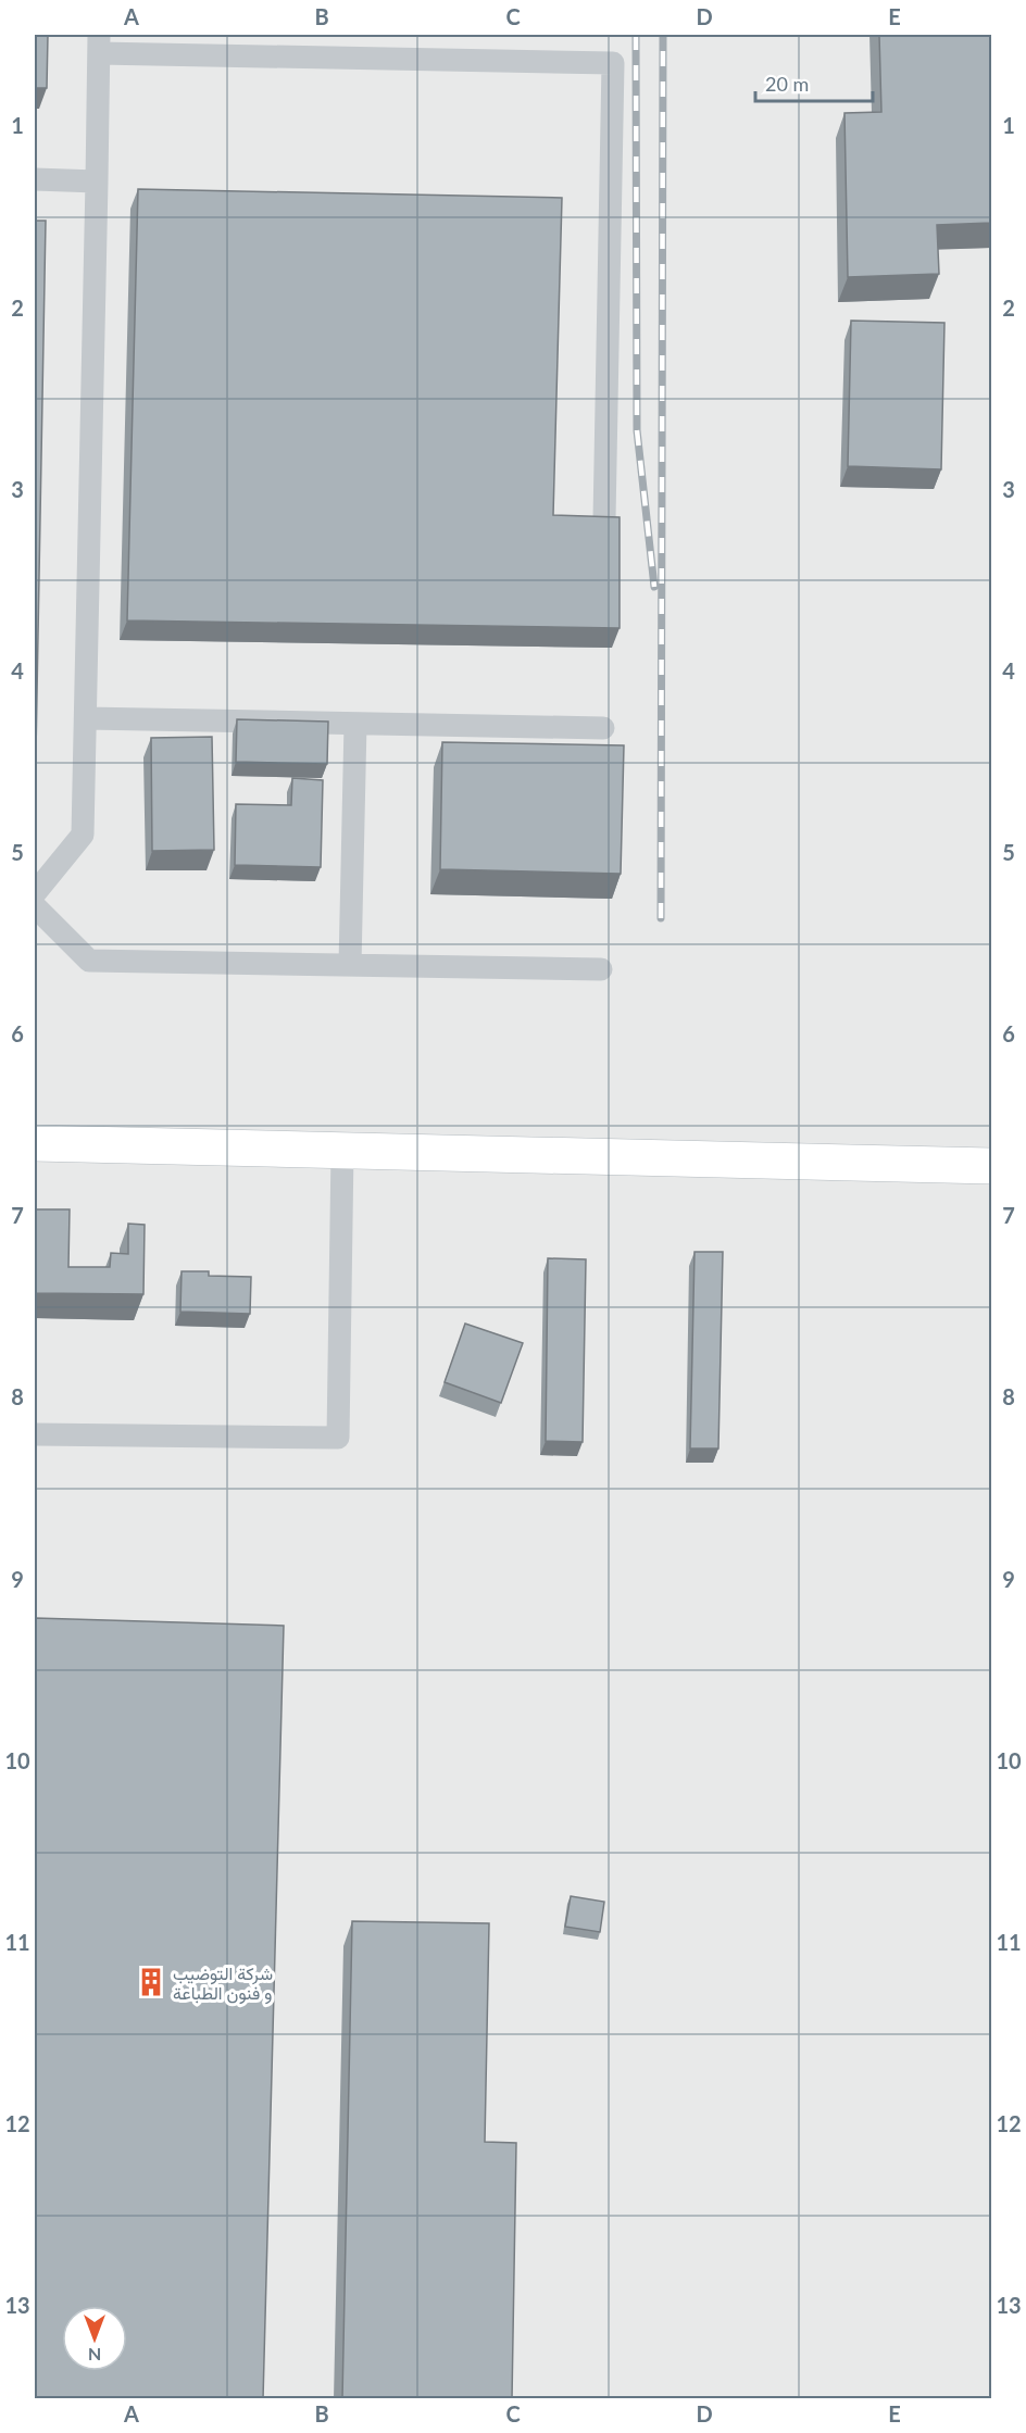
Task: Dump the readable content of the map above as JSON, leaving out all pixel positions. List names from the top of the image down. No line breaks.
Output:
{"places":{"building":["شركة التوضيب و فنون الطباعة"]},"scale_bar":"20 m","north":"bottom","grid":{"columns":["A","B","C","D","E"],"rows":["1","2","3","4","5","6","7","8","9","10","11","12","13"]}}
